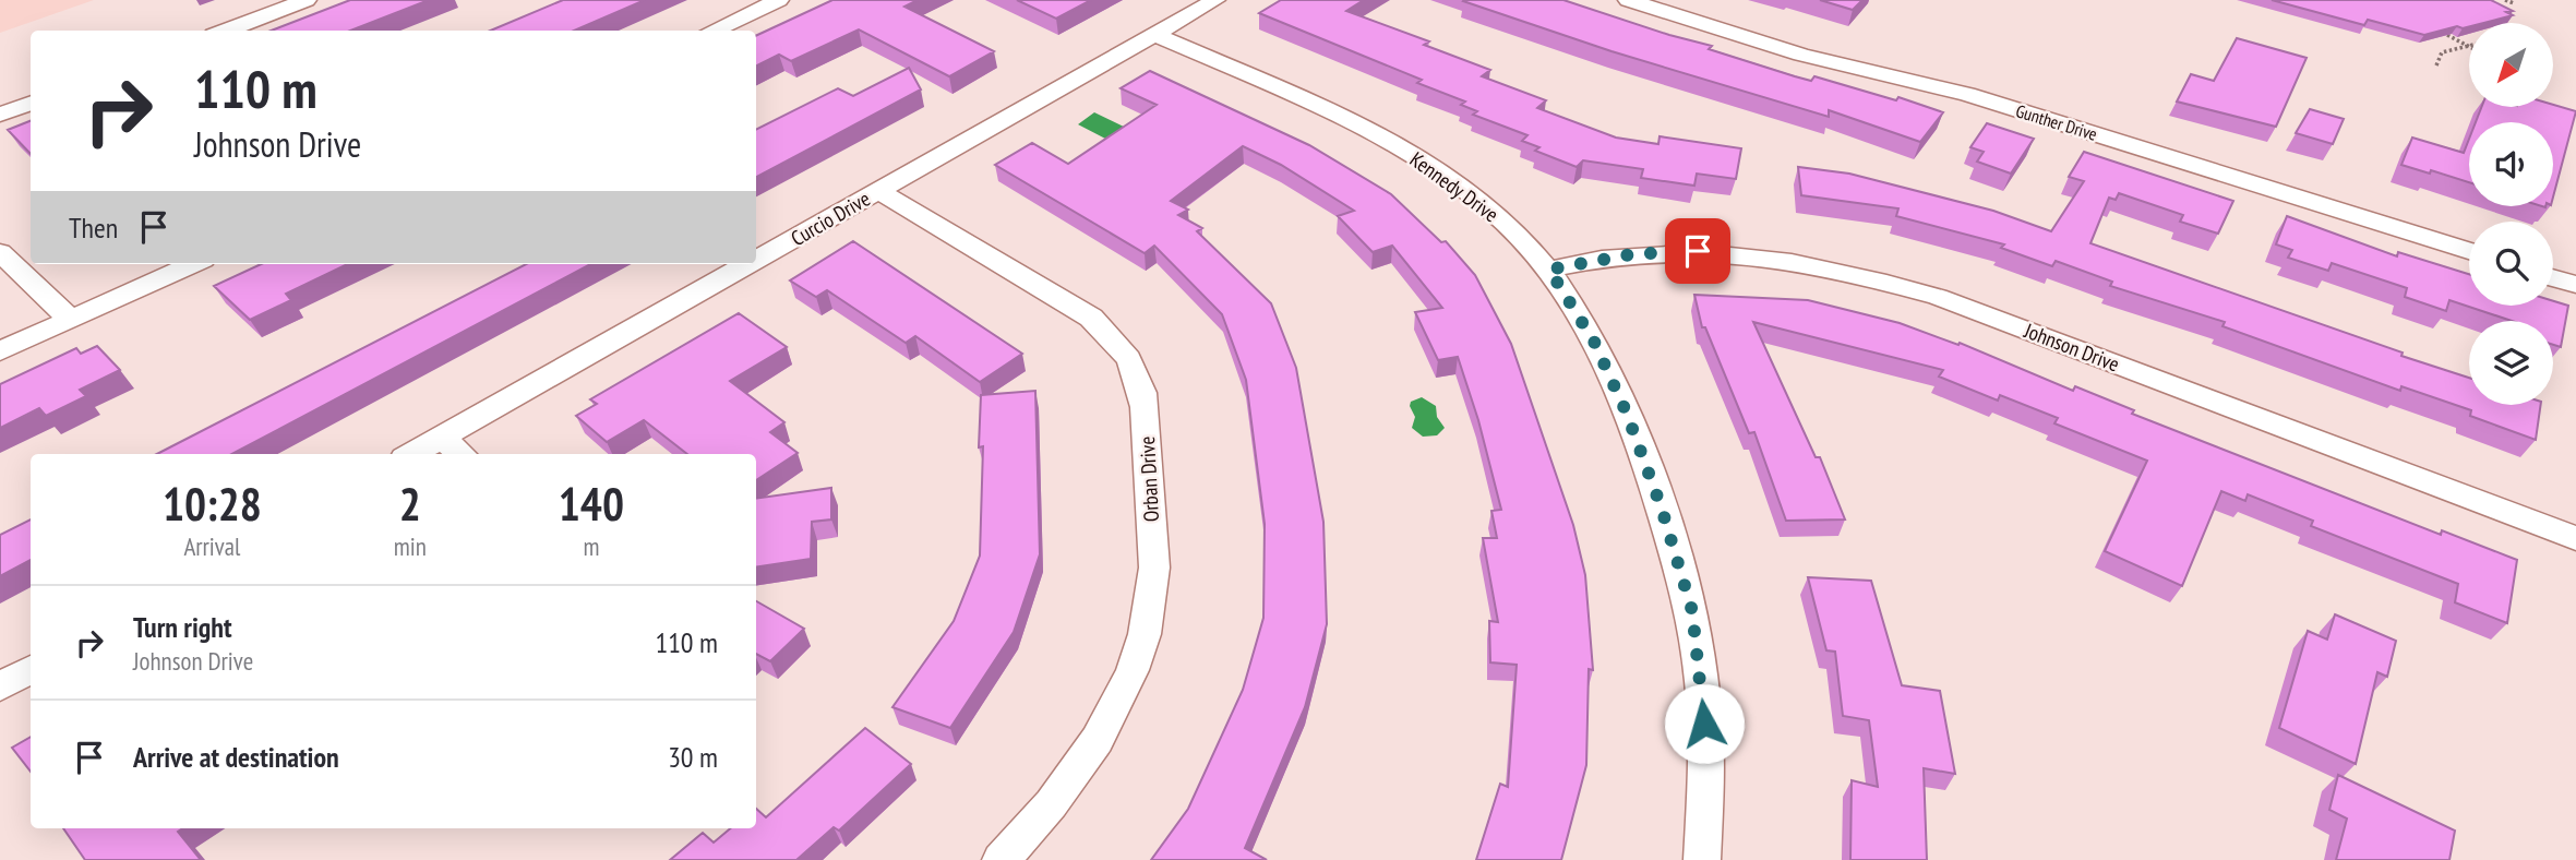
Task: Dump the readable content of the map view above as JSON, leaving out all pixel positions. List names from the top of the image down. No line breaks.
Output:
{"streets":{"street":["Gunther Drive","Kennedy Drive","Curcio Drive","Johnson Drive","Orban Drive"]},"crossings":[["Kennedy Drive","Curcio Drive"],["Kennedy Drive","Johnson Drive"],["Curcio Drive","Orban Drive"]],"north":"bottom left","page":{"turn":["110 m","Johnson Drive"],"then":"Then","eta":["10:28","Arrival","2","min","140","m"],"list":[{"name":"Turn right","note":"Johnson Drive","value":"110 m"},{"name":"Arrive at destination","value":"30 m"}]}}
